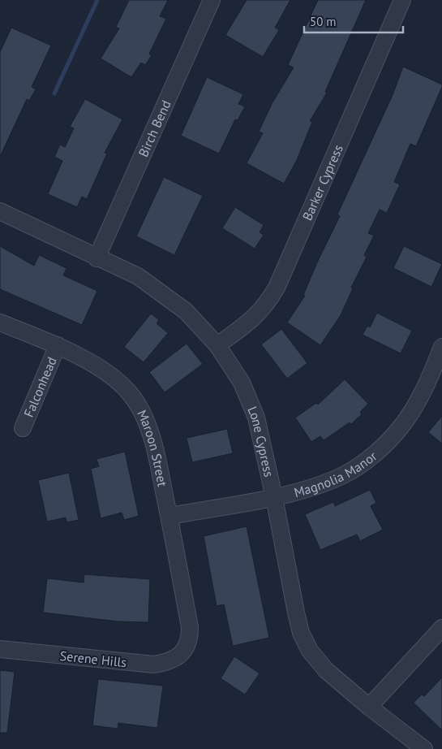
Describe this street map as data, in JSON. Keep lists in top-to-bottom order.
{
  "streets": {
    "street": [
      "Birch Bend",
      "Barker Cypress",
      "Falconhead",
      "Lone Cypress",
      "Maroon Street",
      "Magnolia Manor",
      "Serene Hills"
    ]
  },
  "crossings": [
    ["Birch Bend", "Lone Cypress"],
    ["Barker Cypress", "Lone Cypress"],
    ["Falconhead", "Maroon Street"],
    ["Lone Cypress", "Magnolia Manor"],
    ["Maroon Street", "Magnolia Manor"],
    ["Maroon Street", "Serene Hills"]
  ],
  "scale_bar": "50 m"
}
